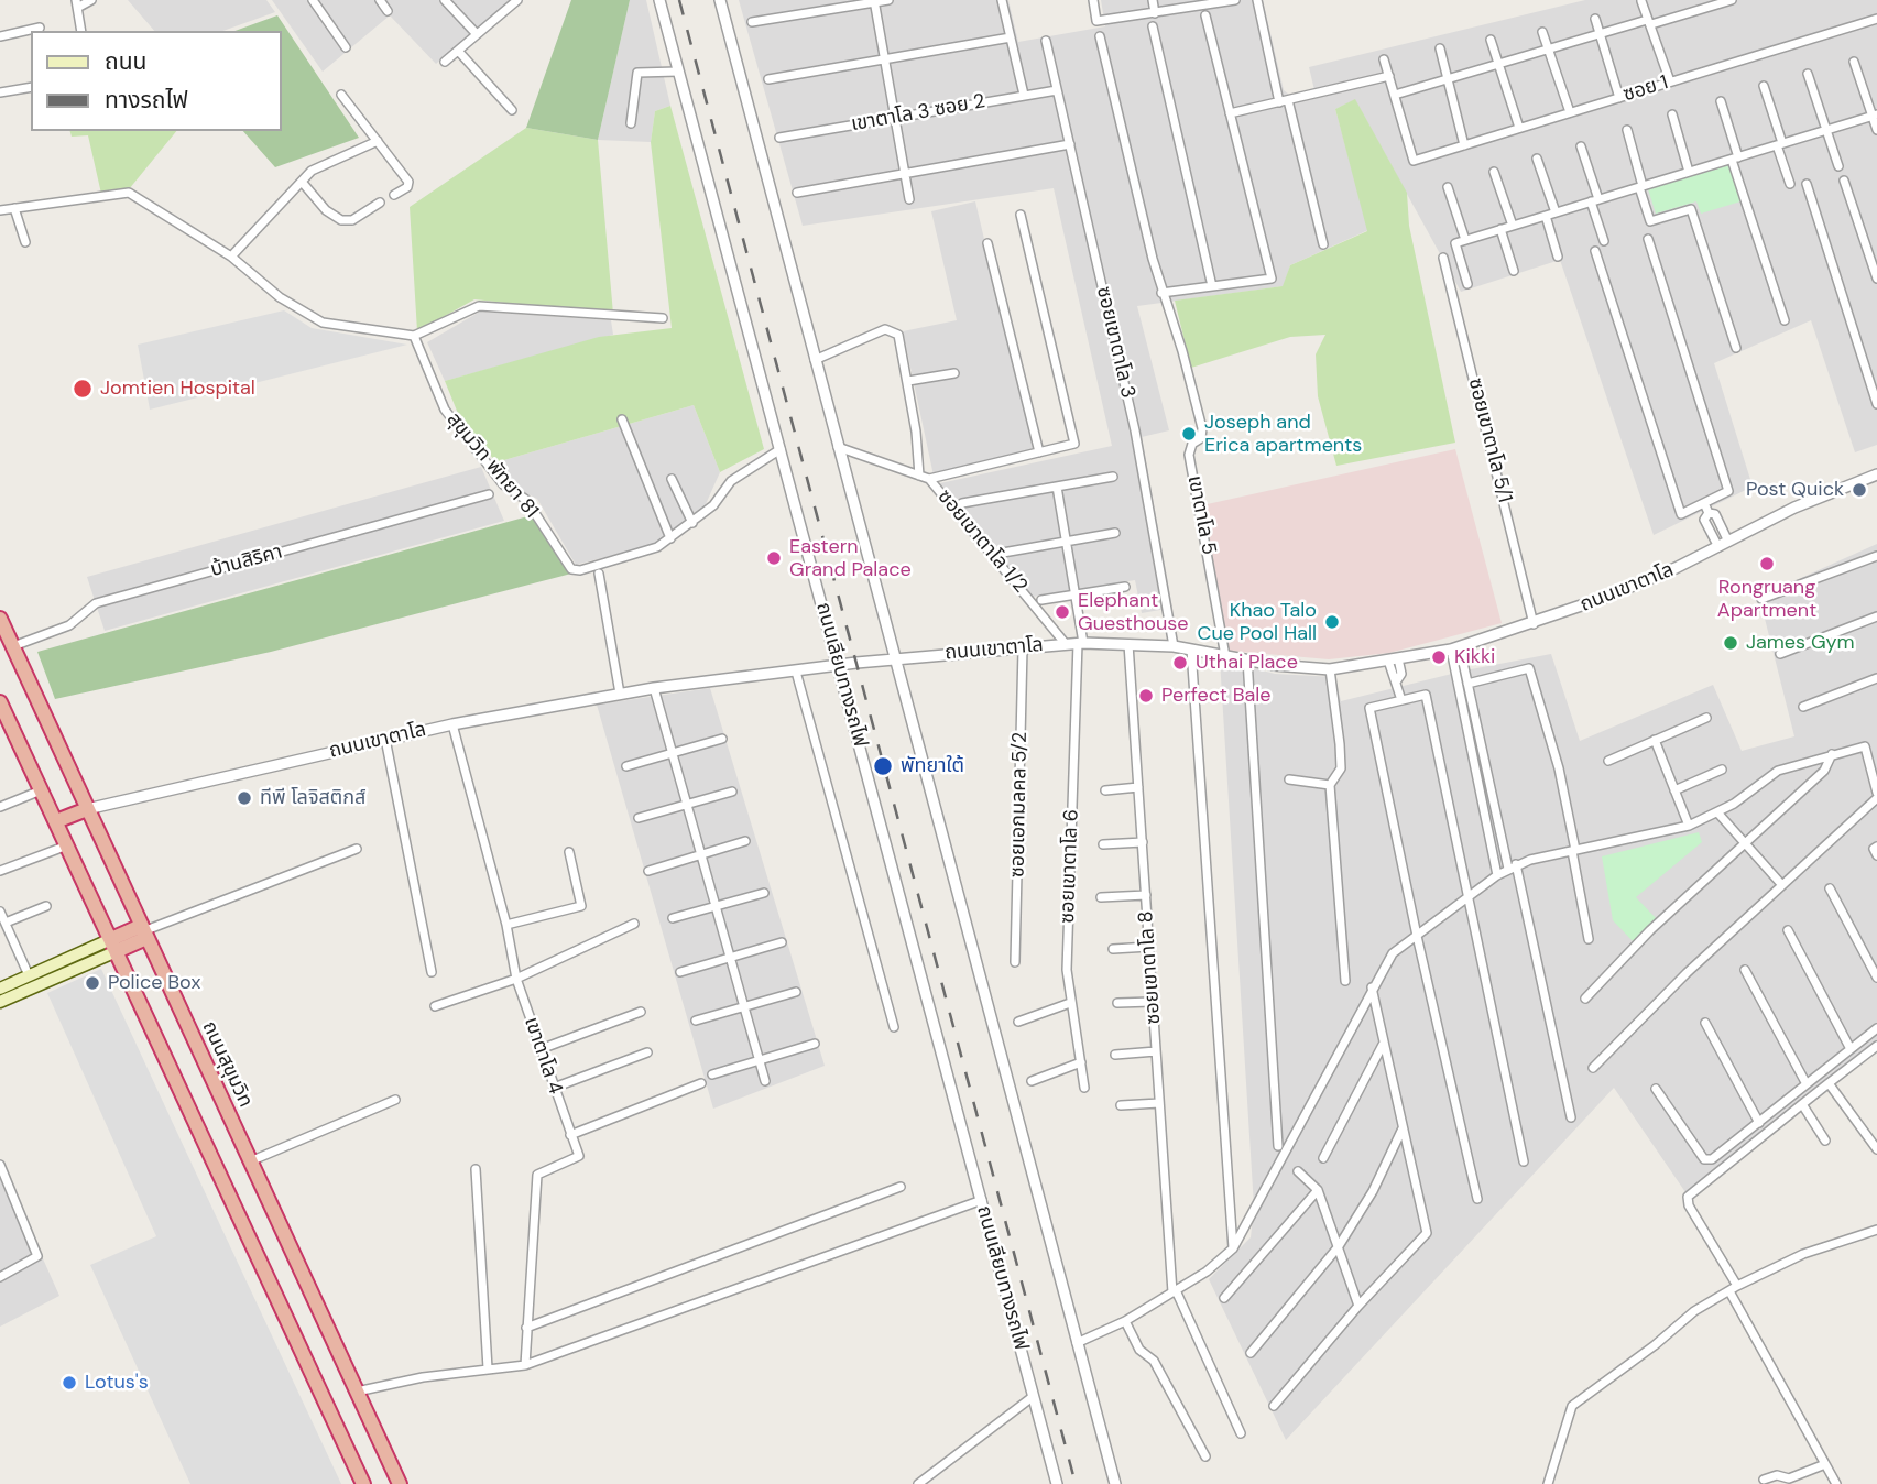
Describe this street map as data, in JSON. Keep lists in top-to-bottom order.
{
  "streets": {
    "highway": ["ถนนสุขุมวิท"],
    "street": [
      "ซอย 1",
      "เขาตาโล 3 ซอย 2",
      "ซอยเขาตาโล 3",
      "ซอยเขาตาโล 5/1",
      "สุขุมวิท พัทยา 81",
      "เขาตาโล 5",
      "ซอยเขาตาโล 1/2",
      "บ้านสิริคา",
      "ถนนเขาตาโล",
      "ถนนเลียบทางรถไฟ",
      "ซอยเอกมลคล 5/2",
      "ซอยเขาตาโล 6",
      "ซอยเขาตาโล 8",
      "เขาตาโล 4"
    ]
  },
  "crossings": [
    ["เขาตาโล 3 ซอย 2", "ซอยเขาตาโล 3"],
    ["ซอยเขาตาโล 3", "ถนนเขาตาโล"],
    ["ซอยเขาตาโล 5/1", "ถนนเขาตาโล"],
    ["สุขุมวิท พัทยา 81", "ถนนเลียบทางรถไฟ"],
    ["เขาตาโล 5", "ถนนเขาตาโล"],
    ["ซอยเขาตาโล 1/2", "ถนนเขาตาโล"],
    ["บ้านสิริคา", "ถนนสุขุมวิท"],
    ["ถนนเขาตาโล", "ถนนเลียบทางรถไฟ"],
    ["ถนนเขาตาโล", "ซอยเอกมลคล 5/2"],
    ["ถนนเขาตาโล", "ซอยเขาตาโล 6"],
    ["ถนนเขาตาโล", "ซอยเขาตาโล 8"],
    ["ถนนเขาตาโล", "เขาตาโล 4"],
    ["ถนนเขาตาโล", "ถนนสุขุมวิท"]
  ],
  "places": [
    "Jomtien Hospital",
    "Joseph and Erica apartments",
    "Post Quick",
    "Eastern Grand Palace",
    "Rongruang Apartment",
    "Elephant Guesthouse",
    "Khao Talo Cue Pool Hall",
    "James Gym",
    "Kikki",
    "Uthai Place",
    "Perfect Bale",
    "พัทยาใต้",
    "ทีพี โลจิสติกส์",
    "Police Box",
    "Lotus's"
  ],
  "legend": ["ถนน", "ทางรถไฟ"]
}
